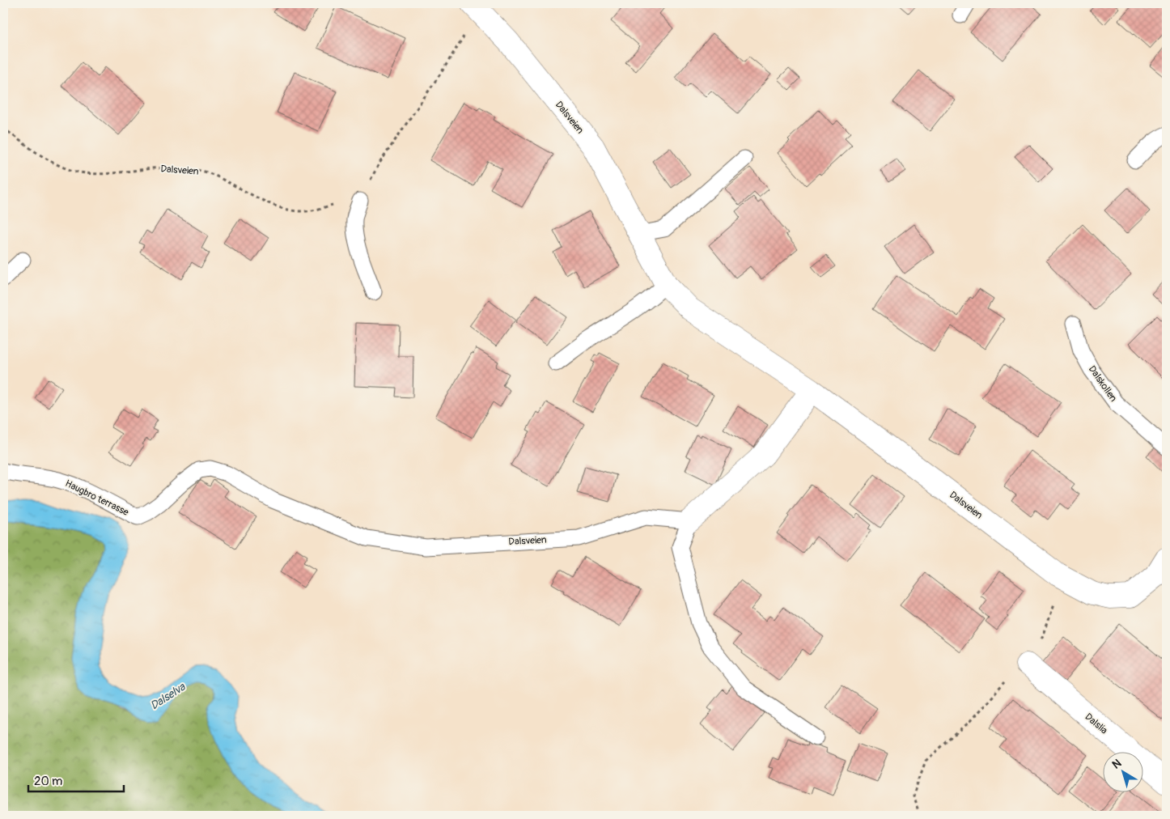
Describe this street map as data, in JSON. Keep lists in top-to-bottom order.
{
  "streets": {
    "street": ["Dalsveien", "Dalslia"],
    "lane": ["Dalskollen", "Haugbro terrasse"]
  },
  "crossings": [
    ["Dalsveien", "Haugbro terrasse"]
  ],
  "water": ["Dalselva"],
  "scale_bar": "20 m",
  "north": "top left"
}
